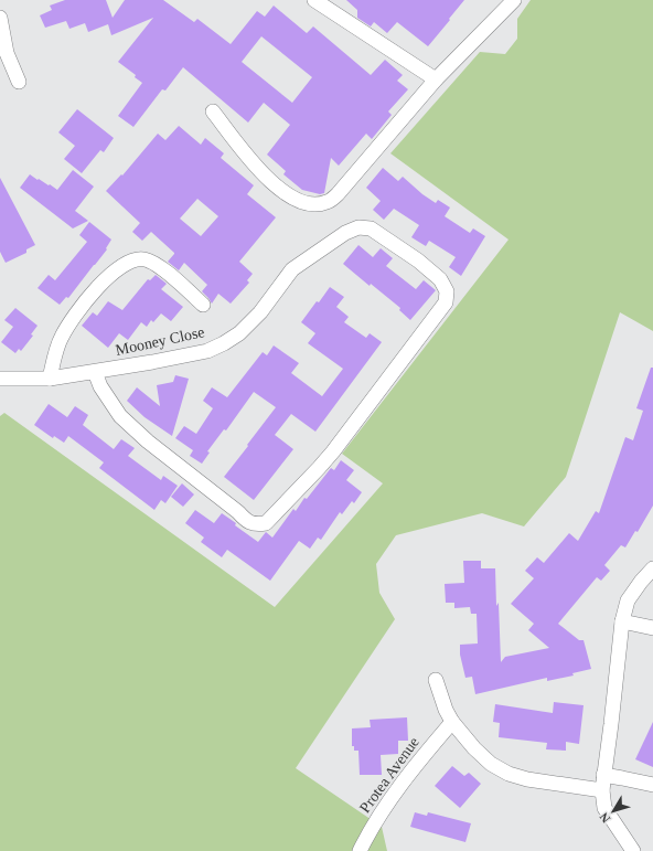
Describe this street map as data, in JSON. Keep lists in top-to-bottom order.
{
  "streets": {
    "street": ["Mooney Close", "Protea Avenue"]
  },
  "north": "bottom left"
}
